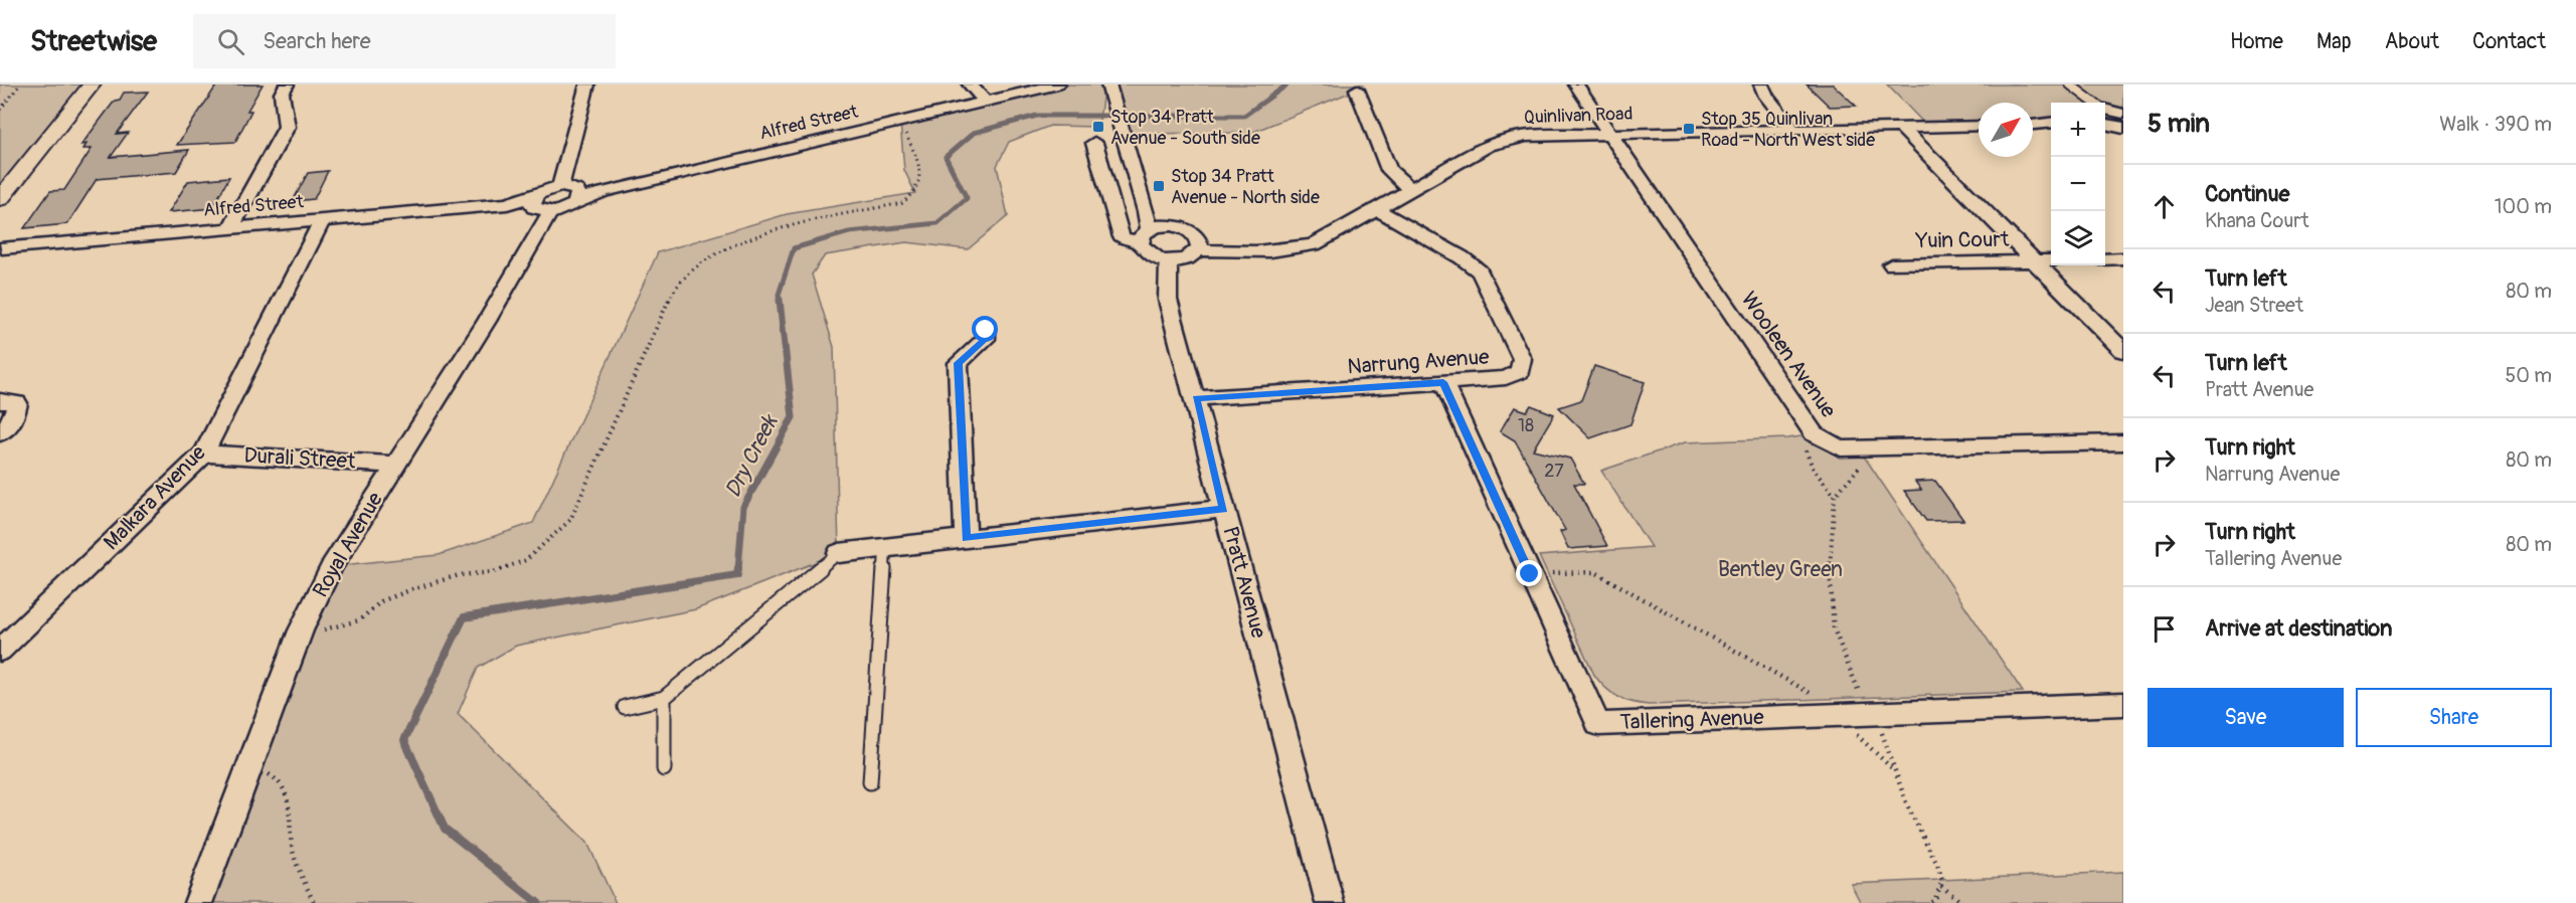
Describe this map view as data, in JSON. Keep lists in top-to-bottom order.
{
  "streets": {
    "street": [
      "Quinlivan Road",
      "Alfred Street",
      "Yuin Court",
      "Wooleen Avenue",
      "Narrung Avenue",
      "Durali Street",
      "Malkara Avenue",
      "Royal Avenue",
      "Pratt Avenue",
      "Tallering Avenue"
    ]
  },
  "crossings": [
    ["Quinlivan Road", "Wooleen Avenue"],
    ["Quinlivan Road", "Narrung Avenue"],
    ["Alfred Street", "Malkara Avenue"],
    ["Alfred Street", "Royal Avenue"],
    ["Narrung Avenue", "Pratt Avenue"],
    ["Narrung Avenue", "Tallering Avenue"],
    ["Durali Street", "Malkara Avenue"],
    ["Durali Street", "Royal Avenue"]
  ],
  "water": ["Dry Creek"],
  "parks": ["Bentley Green"],
  "places": {
    "transit": ["Stop 34 Pratt Avenue - South side", "Stop 35 Quinlivan Road - North West side", "Stop 34 Pratt Avenue - North side"]
  },
  "house_numbers": ["18", "27"],
  "north": "top right",
  "page": {
    "header": "Streetwise",
    "search": "Search here",
    "nav": [
      "Home",
      "Map",
      "About",
      "Contact"
    ],
    "heading": ["5 min", "Walk · 390 m"],
    "map_buttons": ["+", "−"],
    "list": [
      ["Continue", "Khana Court", "100 m"],
      ["Turn left", "Jean Street", "80 m"],
      ["Turn left", "Pratt Avenue", "50 m"],
      ["Turn right", "Narrung Avenue", "80 m"],
      ["Turn right", "Tallering Avenue", "80 m"],
      "Arrive at destination"
    ],
    "buttons": ["Save", "Share"]
  }
}
